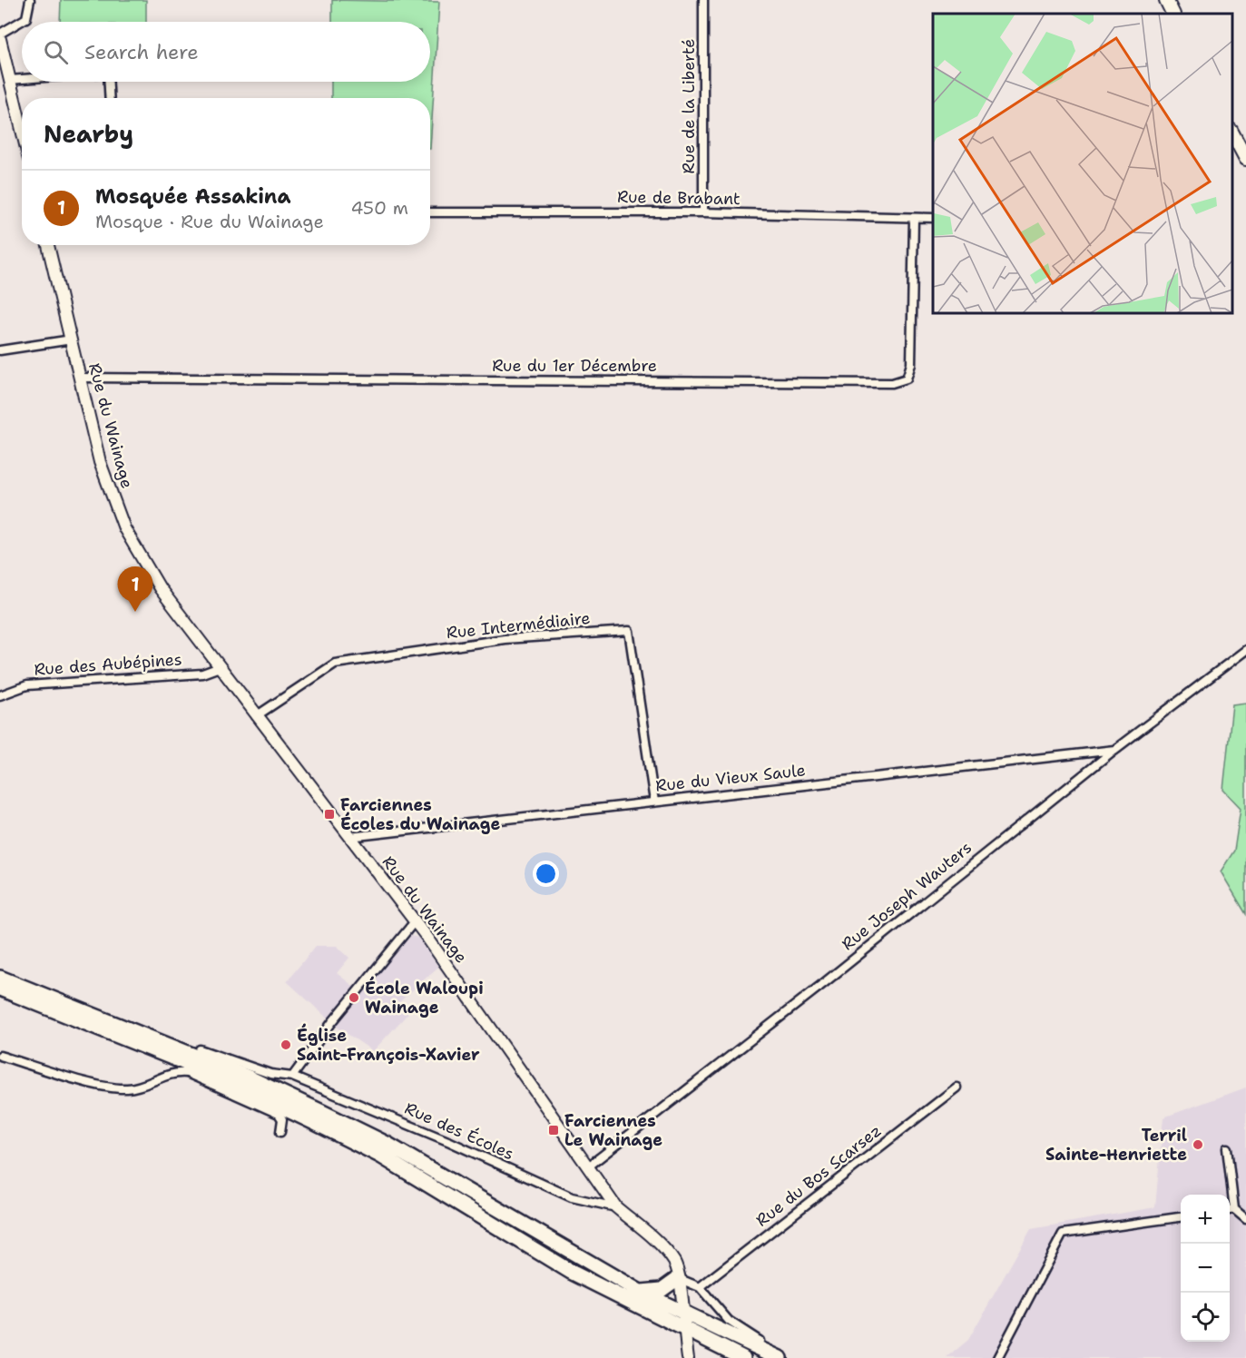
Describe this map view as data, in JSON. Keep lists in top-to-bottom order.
{
  "streets": {
    "street": [
      "Rue de la Liberté",
      "Rue de Brabant",
      "Rue du 1er Décembre",
      "Rue du Wainage",
      "Rue Intermédiaire",
      "Rue des Aubépines",
      "Rue du Vieux Saule",
      "Rue Joseph Wauters",
      "Rue des Écoles",
      "Rue du Bos Scarsez"
    ]
  },
  "crossings": [
    ["Rue de la Liberté", "Rue de Brabant"],
    ["Rue de Brabant", "Rue du 1er Décembre"],
    ["Rue du 1er Décembre", "Rue du Wainage"],
    ["Rue du Wainage", "Rue Intermédiaire"],
    ["Rue du Wainage", "Rue des Aubépines"],
    ["Rue du Wainage", "Rue du Vieux Saule"],
    ["Rue du Wainage", "Rue Joseph Wauters"],
    ["Rue du Wainage", "Rue des Écoles"],
    ["Rue Intermédiaire", "Rue du Vieux Saule"],
    ["Rue du Vieux Saule", "Rue Joseph Wauters"]
  ],
  "places": {
    "transit": ["Farciennes Écoles du Wainage", "Farciennes Le Wainage"],
    "other": ["École Waloupi Wainage", "Église Saint-François-Xavier", "Terril Sainte-Henriette"]
  },
  "page": {
    "search": "Search here",
    "heading": "Nearby",
    "list": [
      {
        "mark": "1",
        "name": "Mosquée Assakina",
        "note": "Mosque · Rue du Wainage",
        "value": "450 m"
      }
    ],
    "pins": "1",
    "map_buttons": ["+", "−"]
  }
}
